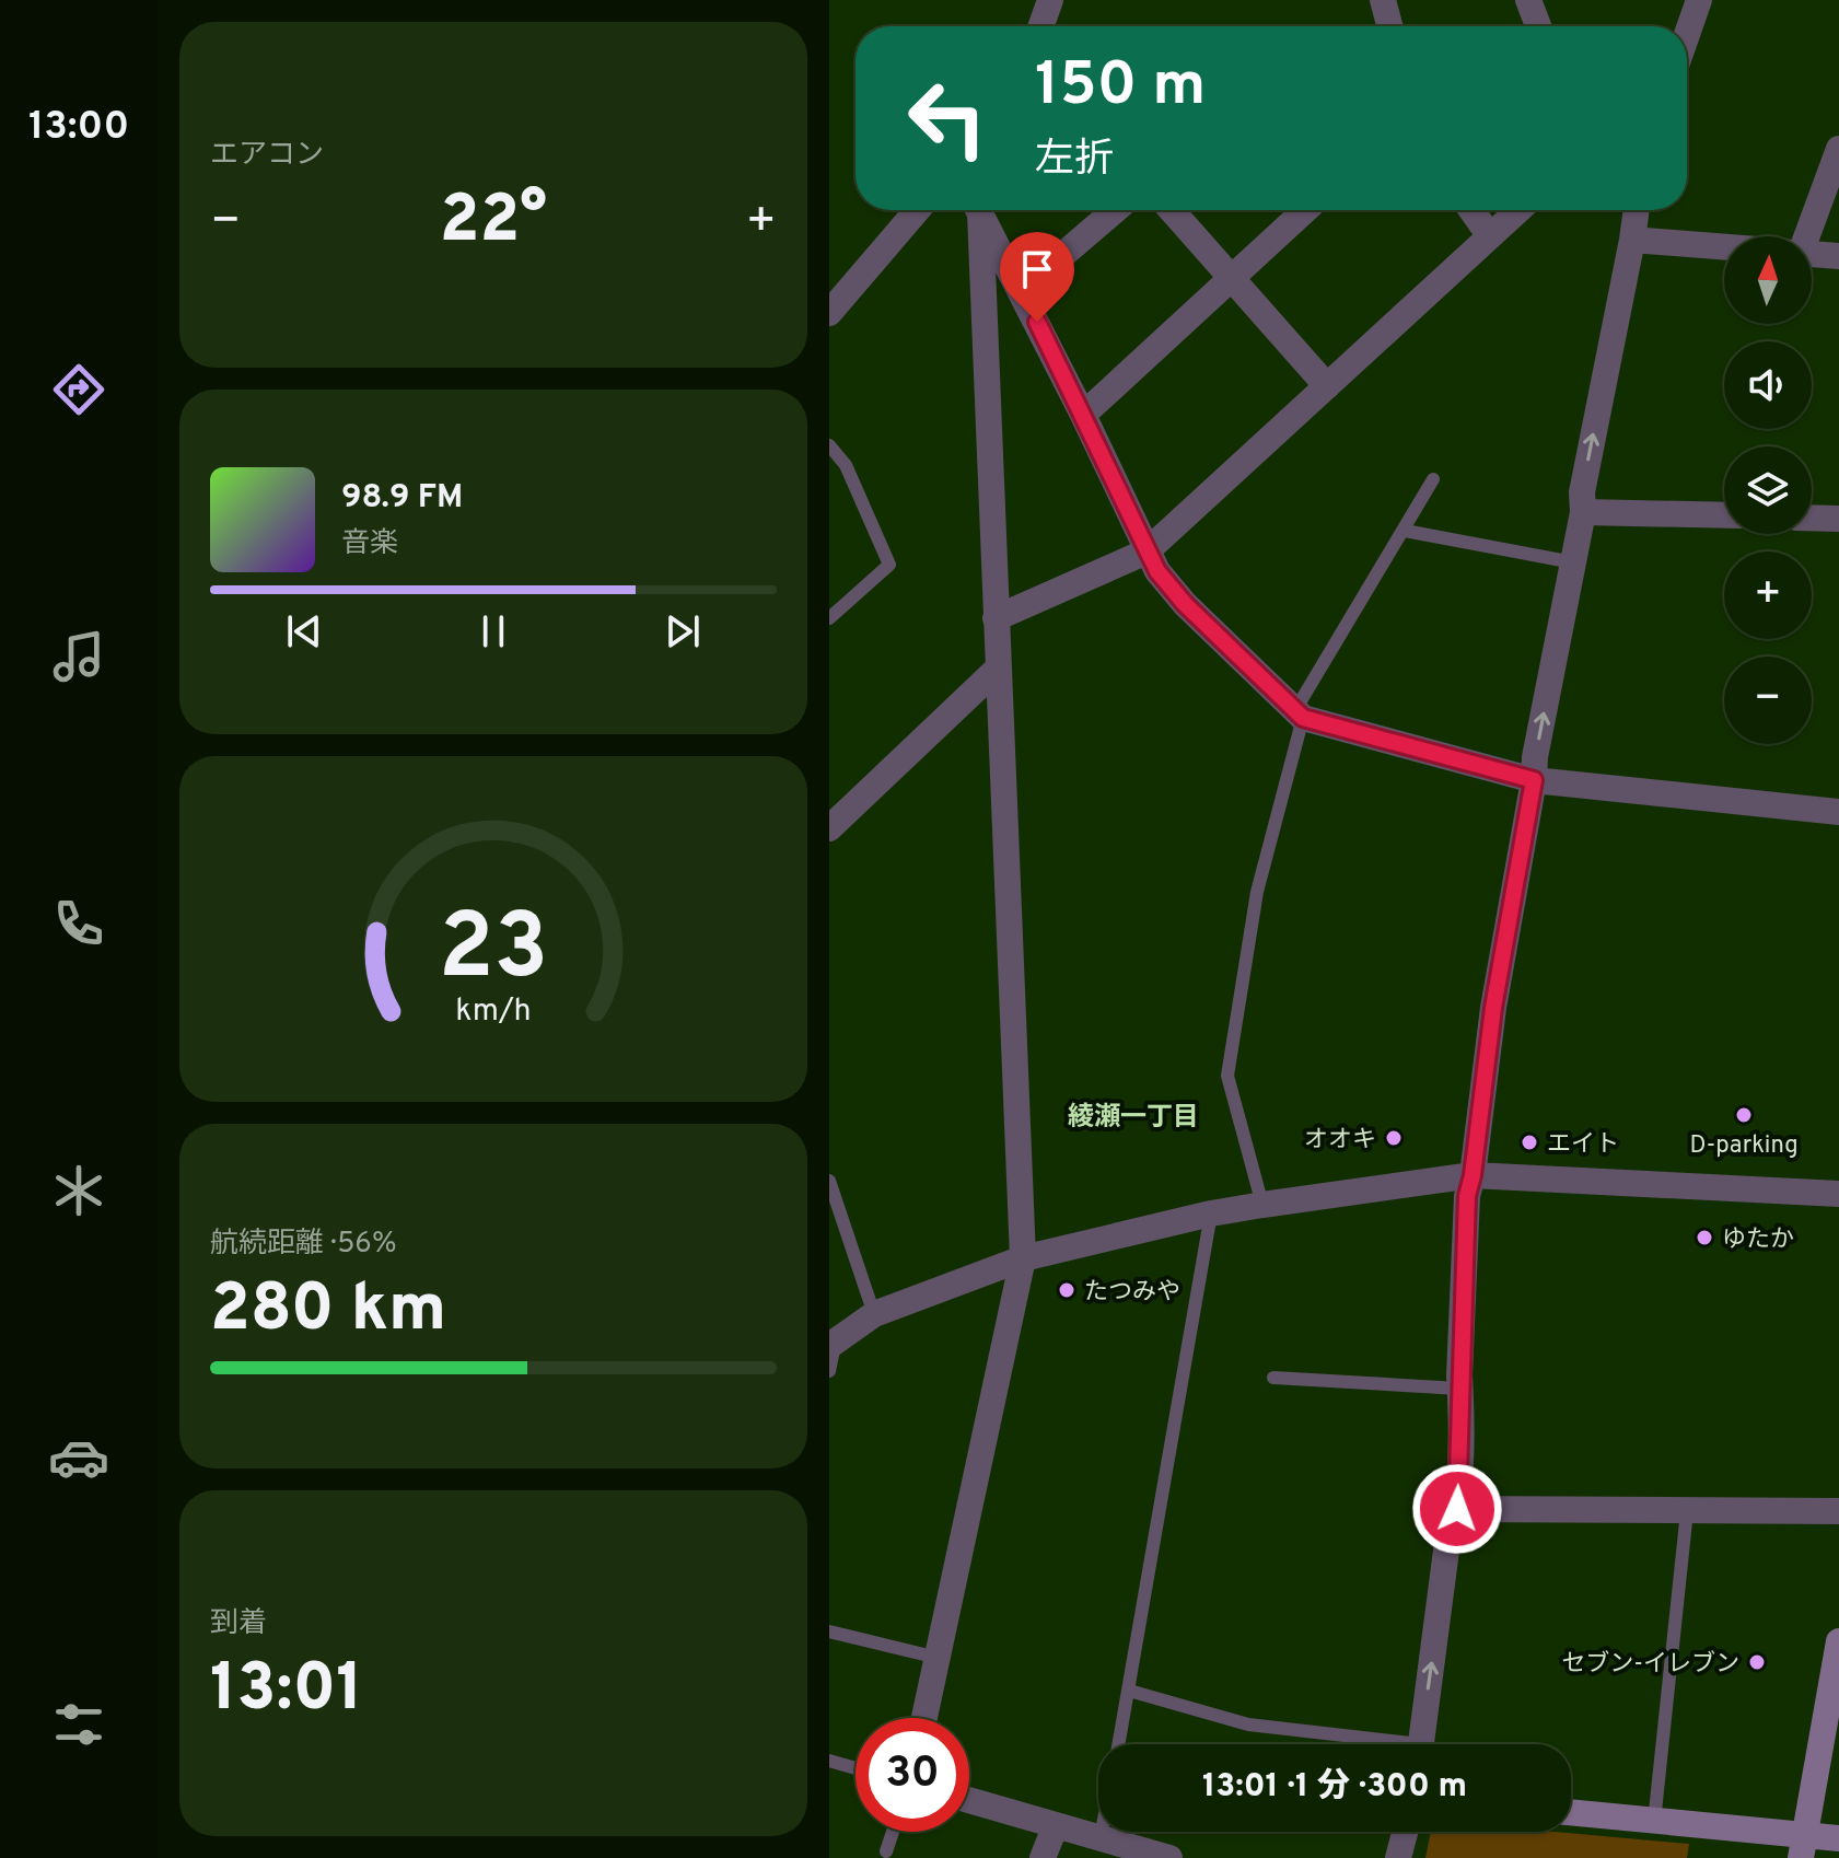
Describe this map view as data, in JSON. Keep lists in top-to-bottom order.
{
  "districts": ["綾瀬一丁目"],
  "places": [
    "D-parking",
    "オオキ",
    "エイト",
    "ゆたか",
    "たつみや",
    "セブン-イレブン"
  ],
  "north": "top",
  "page": {
    "tabs": "13:00",
    "tile": [
      "エアコン",
      ["航続距離 · 56%", "280 km"],
      ["到着", "13:01"]
    ],
    "turn": ["150 m", "左折"],
    "heat": ["−", "22°", "+"],
    "map_buttons": ["+", "−"],
    "song": ["98.9 FM", "音楽"],
    "limit": "30",
    "trip": "13:01 · 1 分 · 300 m",
    "gauge": ["23", "km/h"]
  }
}
